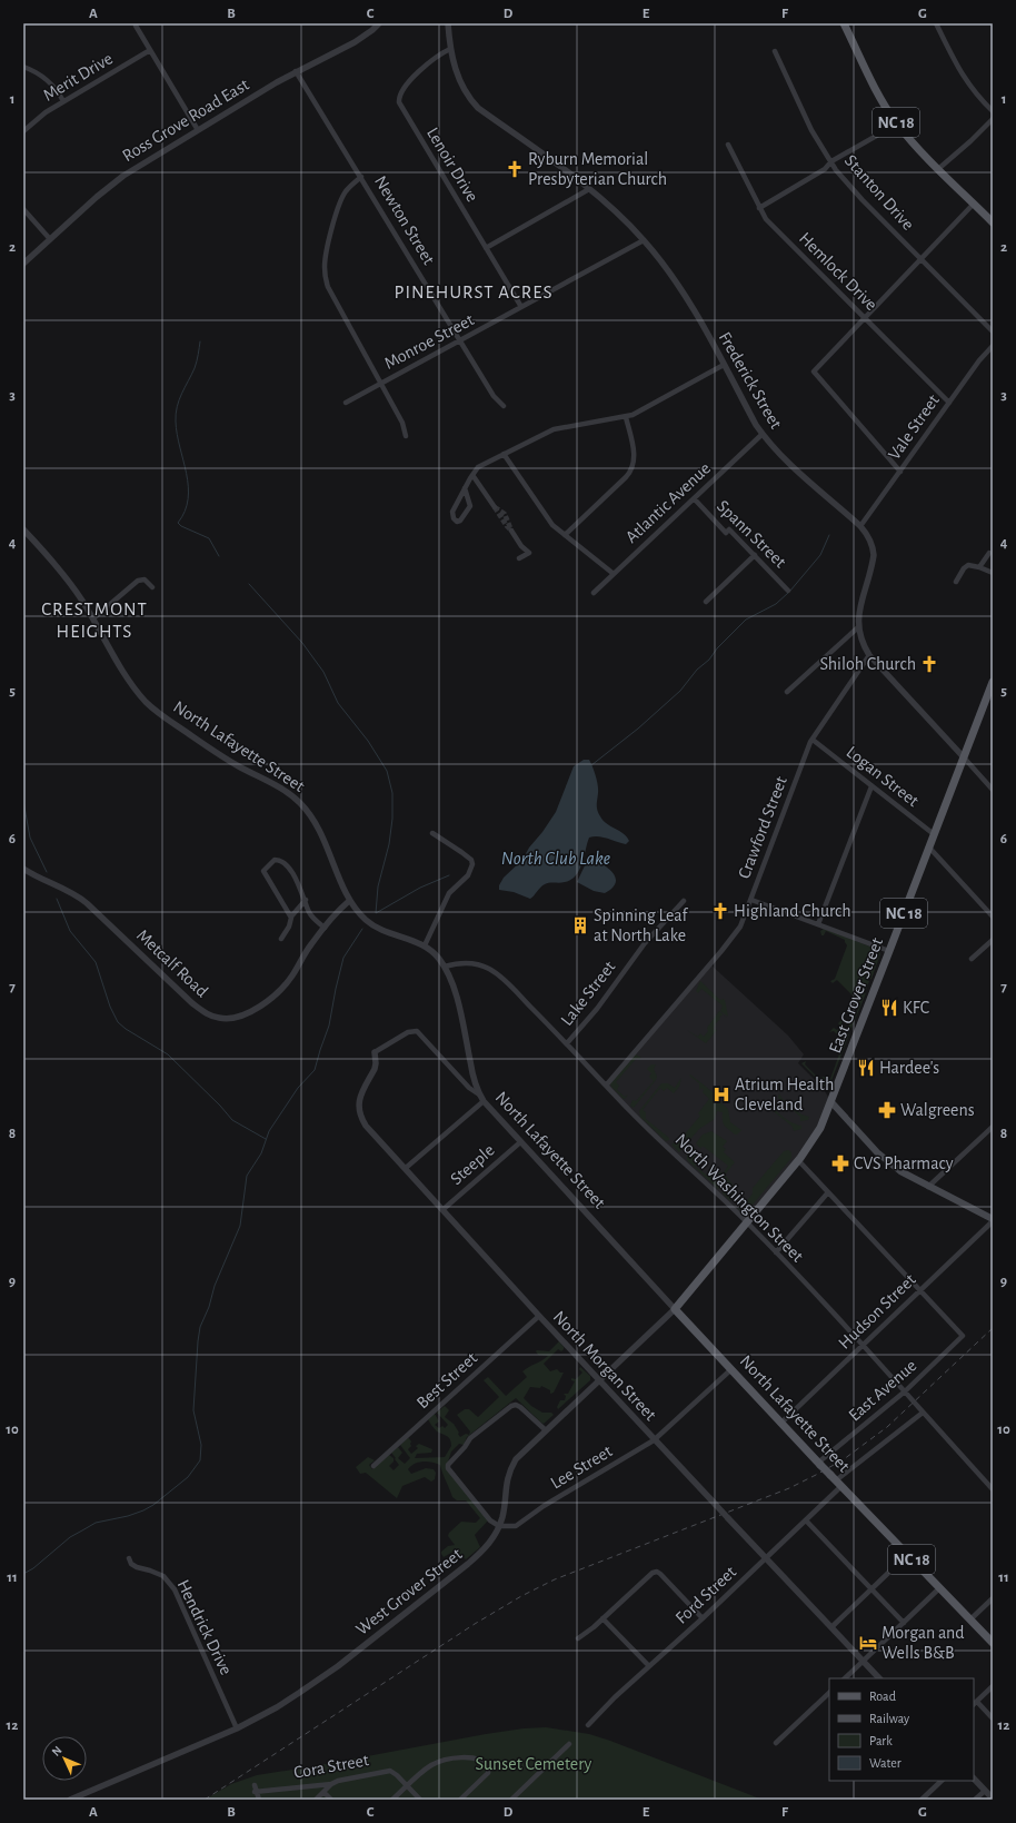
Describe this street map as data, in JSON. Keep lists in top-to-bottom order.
{
  "streets": {
    "main road": ["NC 18", "North Lafayette Street", "East Grover Street"],
    "street": [
      "Merit Drive",
      "Ross Grove Road East",
      "Lenoir Drive",
      "Stanton Drive",
      "Newton Street",
      "Hemlock Drive",
      "Monroe Street",
      "Frederick Street",
      "Vale Street",
      "Atlantic Avenue",
      "Spann Street",
      "Logan Street",
      "Crawford Street",
      "Metcalf Road",
      "Lake Street",
      "Steeple",
      "North Washington Street",
      "Hudson Street",
      "North Morgan Street",
      "Best Street",
      "East Avenue",
      "Lee Street",
      "West Grover Street",
      "Ford Street",
      "Hendrick Drive",
      "Cora Street"
    ]
  },
  "crossings": [
    ["Ross Grove Road East", "Newton Street"],
    ["Lenoir Drive", "Monroe Street"],
    ["Lenoir Drive", "Frederick Street"],
    ["Newton Street", "Monroe Street"],
    ["Hemlock Drive", "Vale Street"],
    ["Monroe Street", "Frederick Street"],
    ["Frederick Street", "Vale Street"],
    ["Frederick Street", "Atlantic Avenue"],
    ["Frederick Street", "Crawford Street"],
    ["Frederick Street", "East Grover Street"],
    ["Atlantic Avenue", "Spann Street"],
    ["North Lafayette Street", "Metcalf Road"],
    ["North Lafayette Street", "East Grover Street"],
    ["North Lafayette Street", "Steeple"],
    ["North Lafayette Street", "North Washington Street"],
    ["North Lafayette Street", "Hudson Street"],
    ["North Lafayette Street", "East Avenue"],
    ["North Lafayette Street", "Lee Street"],
    ["North Lafayette Street", "West Grover Street"],
    ["North Lafayette Street", "Ford Street"],
    ["Logan Street", "Crawford Street"],
    ["Logan Street", "East Grover Street"],
    ["Crawford Street", "North Washington Street"],
    ["Lake Street", "North Washington Street"],
    ["East Grover Street", "North Washington Street"],
    ["East Grover Street", "West Grover Street"],
    ["Steeple", "North Morgan Street"],
    ["North Washington Street", "Hudson Street"],
    ["North Washington Street", "East Avenue"],
    ["North Washington Street", "Ford Street"],
    ["Hudson Street", "East Avenue"],
    ["North Morgan Street", "Best Street"],
    ["North Morgan Street", "Lee Street"],
    ["North Morgan Street", "West Grover Street"],
    ["North Morgan Street", "Ford Street"],
    ["Lee Street", "West Grover Street"],
    ["West Grover Street", "Hendrick Drive"]
  ],
  "districts": ["PINEHURST ACRES", "CRESTMONT HEIGHTS"],
  "water": ["North Club Lake"],
  "parks": ["Sunset Cemetery"],
  "places": {
    "church": ["Ryburn Memorial Presbyterian Church", "Shiloh Church", "Highland Church"],
    "building": ["Spinning Leaf at North Lake"],
    "restaurant": ["KFC", "Hardee's"],
    "hospital": ["Atrium Health Cleveland"],
    "pharmacy": ["Walgreens", "CVS Pharmacy"],
    "hotel": ["Morgan and Wells B&B"]
  },
  "legend": [
    "Road",
    "Railway",
    "Park",
    "Water"
  ],
  "north": "top left",
  "grid": {
    "columns": [
      "A",
      "B",
      "C",
      "D",
      "E",
      "F",
      "G"
    ],
    "rows": [
      "1",
      "2",
      "3",
      "4",
      "5",
      "6",
      "7",
      "8",
      "9",
      "10",
      "11",
      "12"
    ]
  }
}
